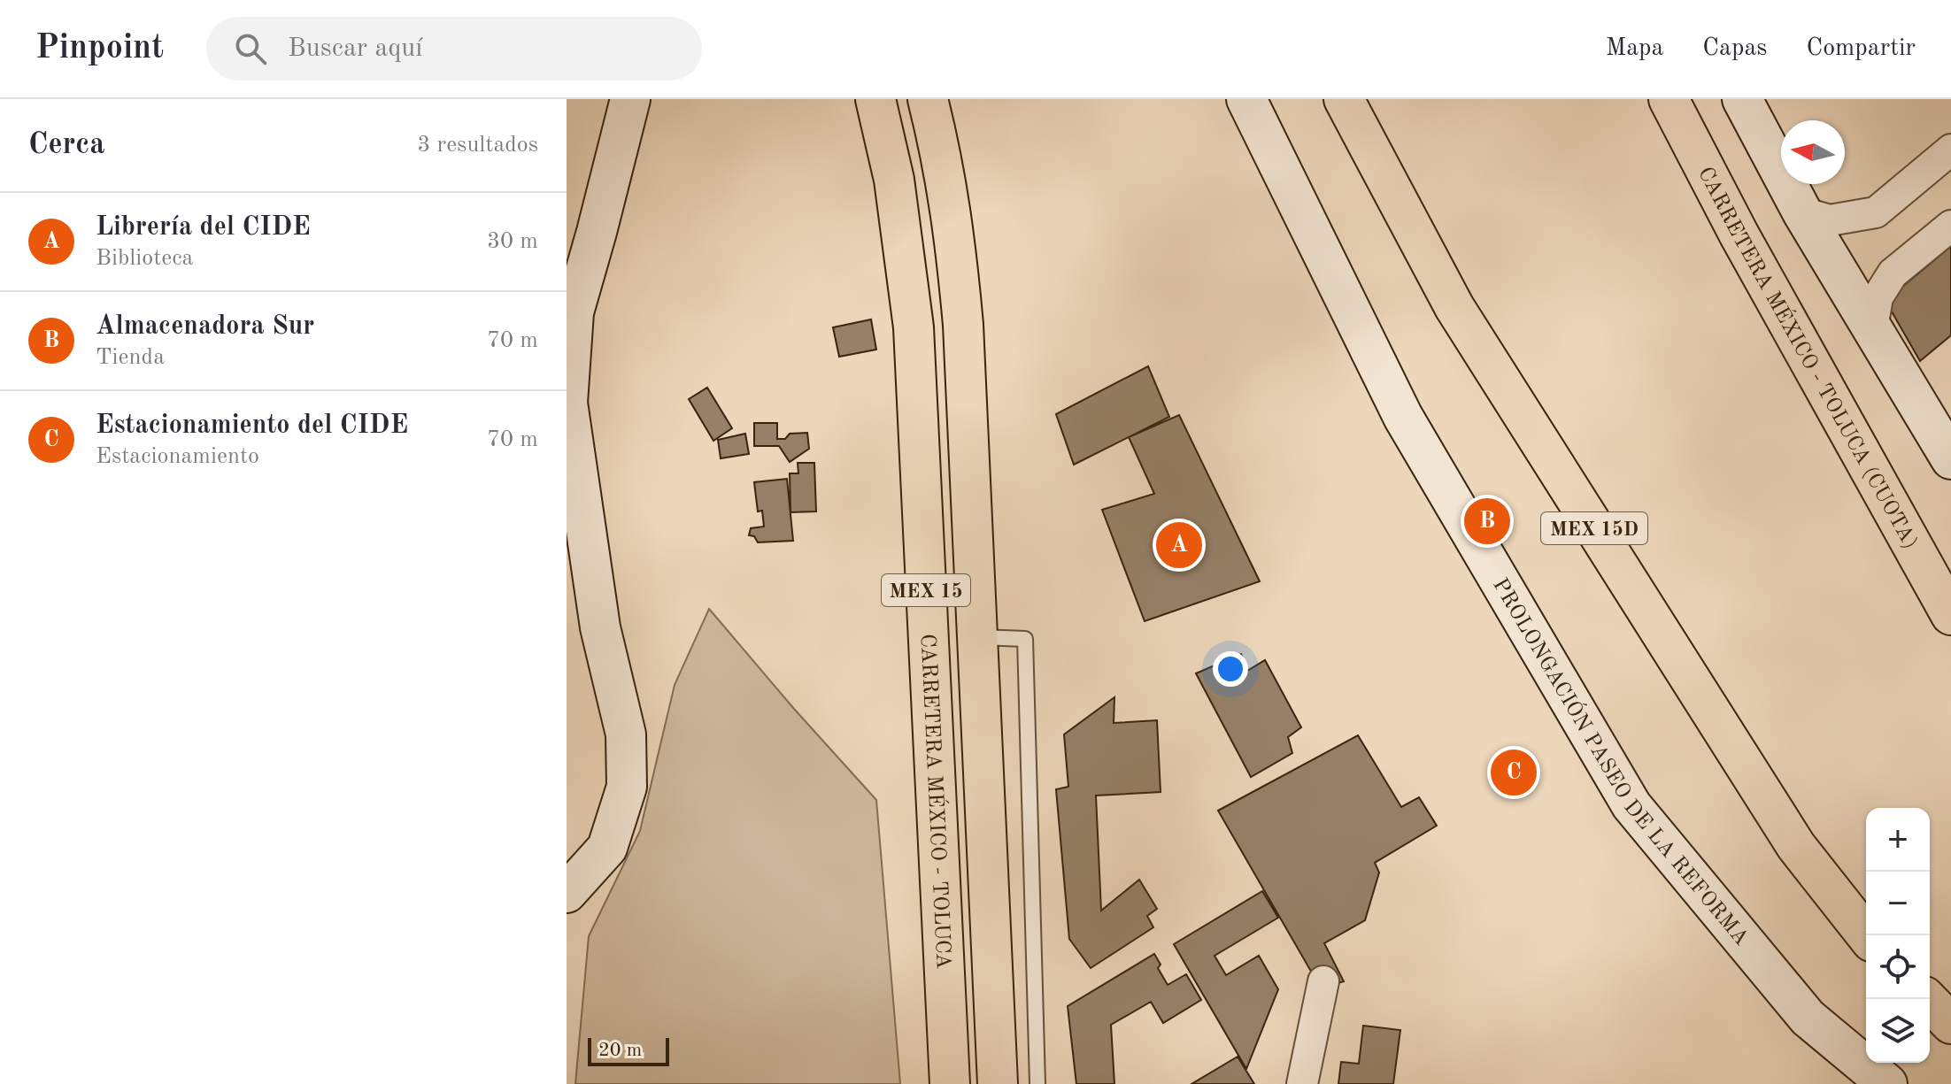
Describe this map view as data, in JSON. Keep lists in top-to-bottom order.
{
  "streets": {
    "main road": [
      "CARRETERA MÉXICO - TOLUCA (CUOTA)",
      "MEX 15D",
      "MEX 15",
      "PROLONGACIÓN PASEO DE LA REFORMA",
      "CARRETERA MÉXICO - TOLUCA"
    ]
  },
  "scale_bar": "20 m",
  "north": "left",
  "page": {
    "header": "Pinpoint",
    "search": "Buscar aquí",
    "nav": ["Mapa", "Capas", "Compartir"],
    "heading": ["Cerca", "3 resultados"],
    "list": [
      {
        "mark": "A",
        "name": "Librería del CIDE",
        "note": "Biblioteca",
        "value": "30 m"
      },
      {
        "mark": "B",
        "name": "Almacenadora Sur",
        "note": "Tienda",
        "value": "70 m"
      },
      {
        "mark": "C",
        "name": "Estacionamiento del CIDE",
        "note": "Estacionamiento",
        "value": "70 m"
      }
    ],
    "pins": ["B", "A", "C"],
    "map_buttons": ["+", "−"],
    "scale": "20 m"
  }
}
